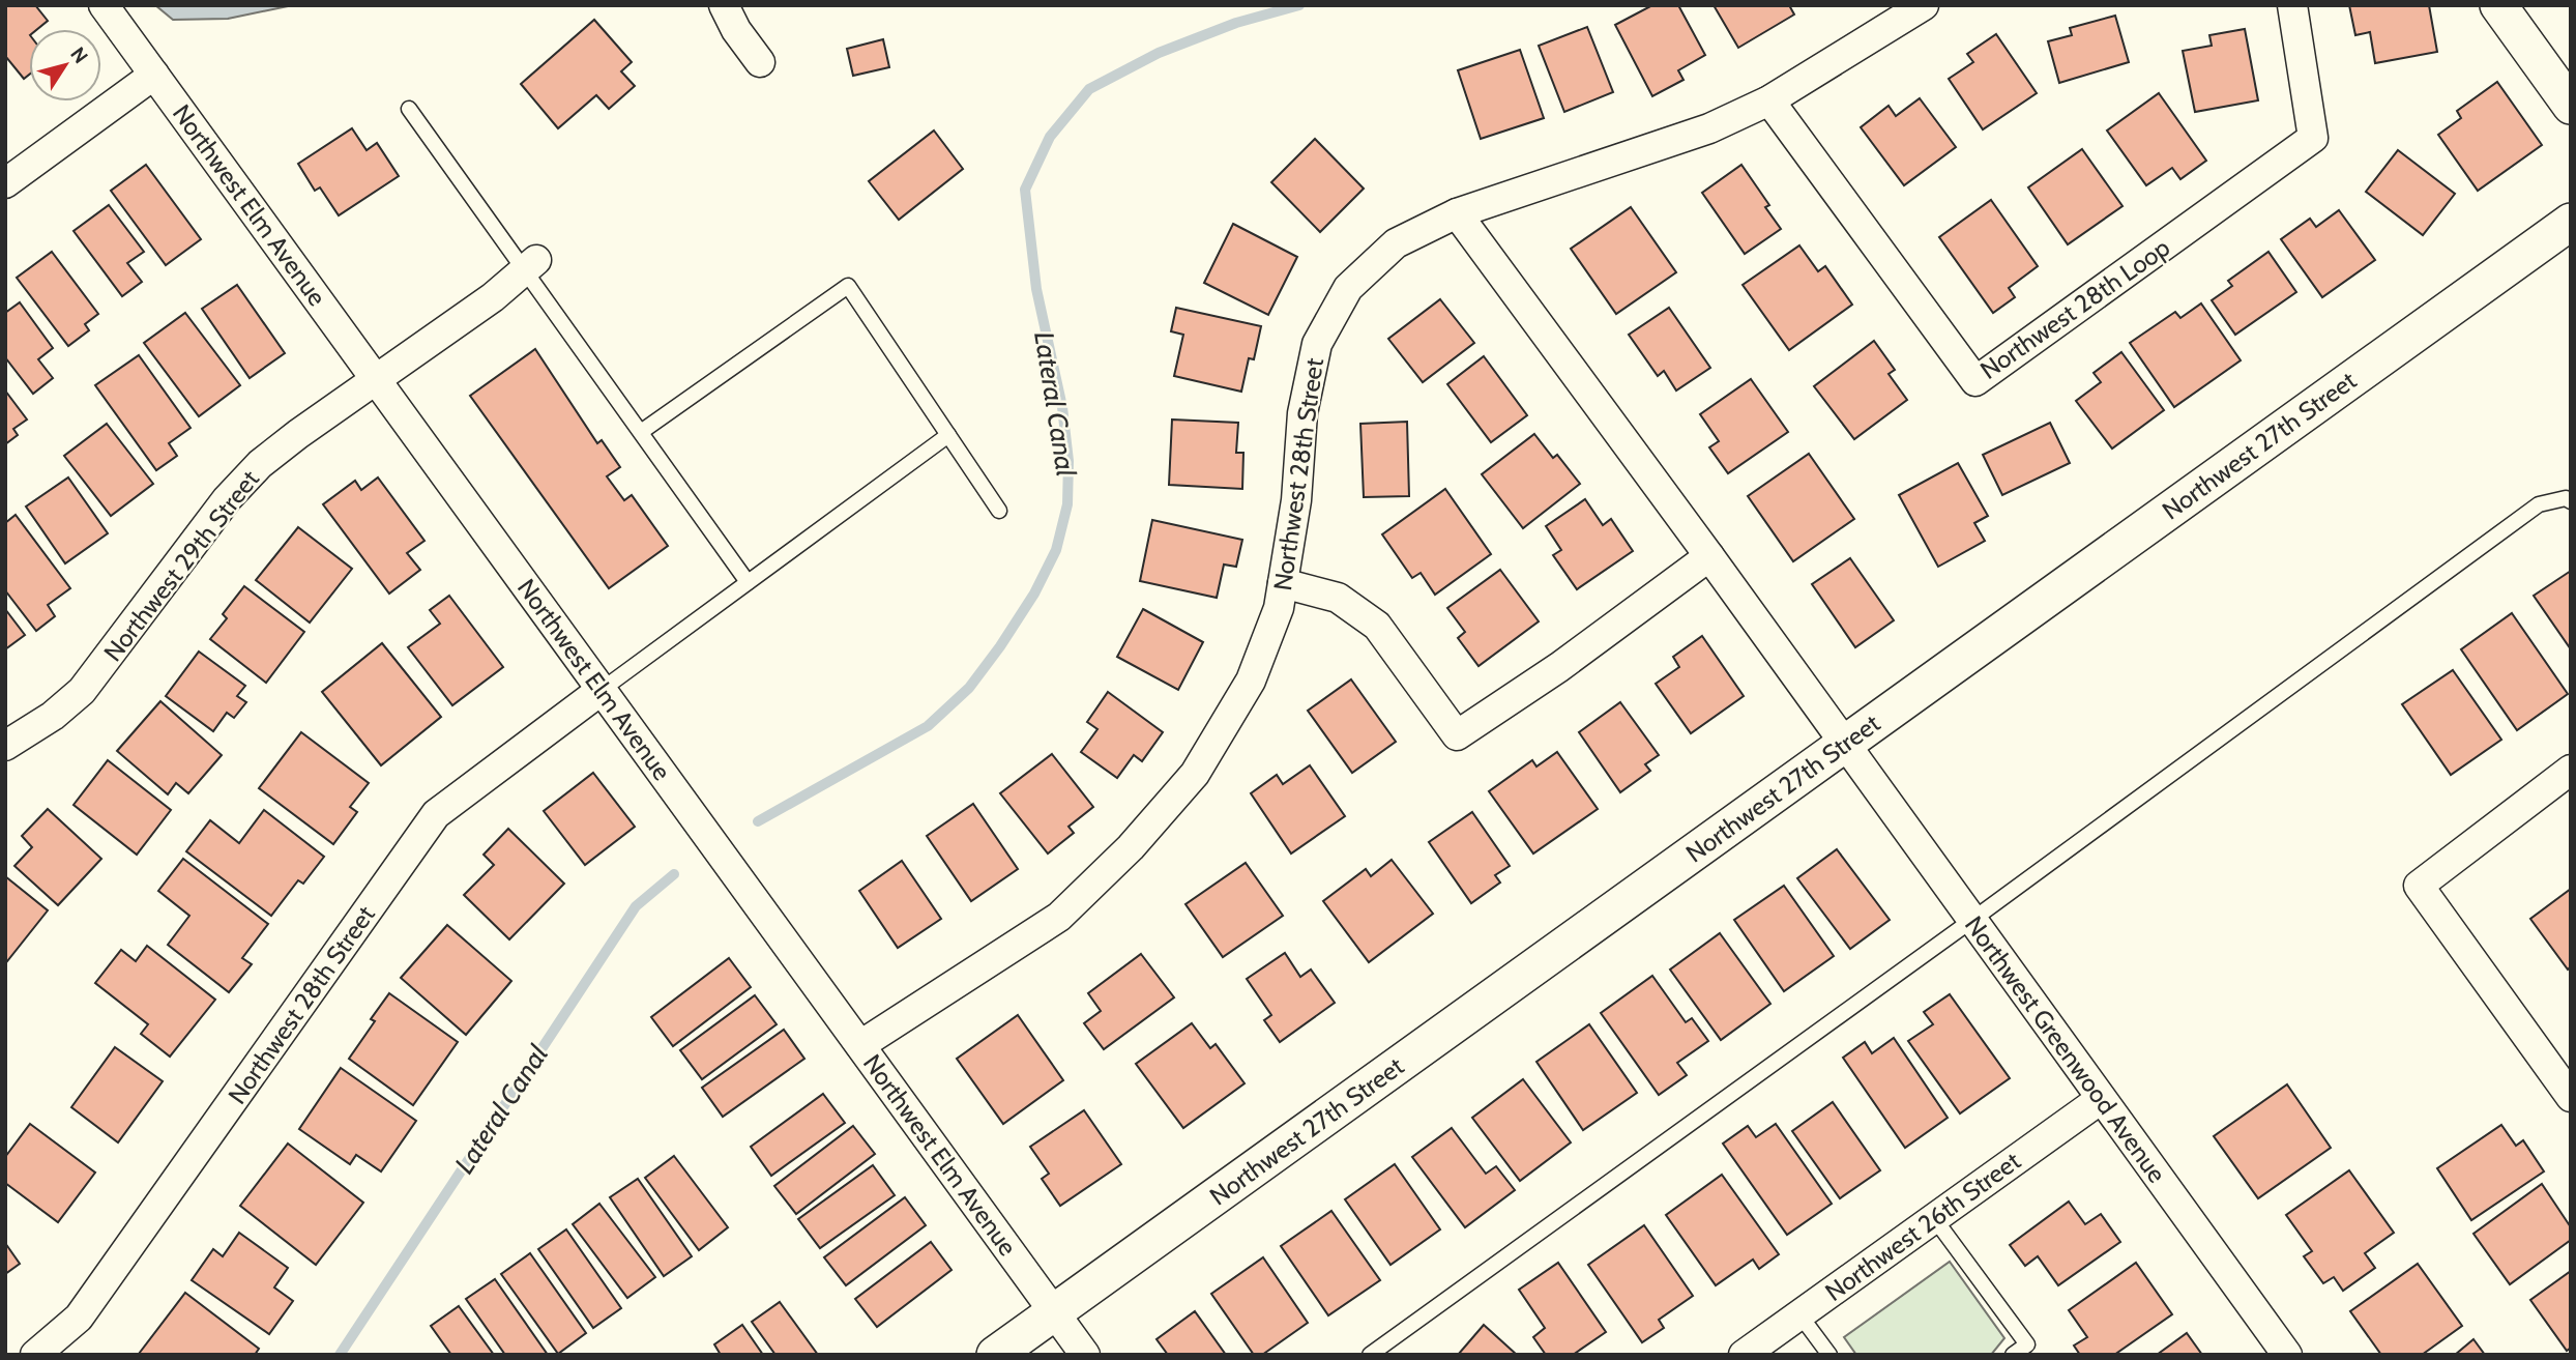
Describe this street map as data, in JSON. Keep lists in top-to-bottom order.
{
  "streets": {
    "street": [
      "Northwest Elm Avenue",
      "Northwest 28th Loop",
      "Northwest 27th Street",
      "Northwest 28th Street",
      "Northwest 29th Street",
      "Northwest Greenwood Avenue",
      "Northwest 26th Street"
    ]
  },
  "crossings": [
    ["Northwest Elm Avenue", "Northwest 27th Street"],
    ["Northwest Elm Avenue", "Northwest 28th Street"],
    ["Northwest Elm Avenue", "Northwest 29th Street"],
    ["Northwest 28th Loop", "Northwest 28th Street"],
    ["Northwest 27th Street", "Northwest Greenwood Avenue"],
    ["Northwest 28th Street", "Northwest Greenwood Avenue"],
    ["Northwest Greenwood Avenue", "Northwest 26th Street"]
  ],
  "water": ["Lateral Canal"],
  "north": "top right"
}
